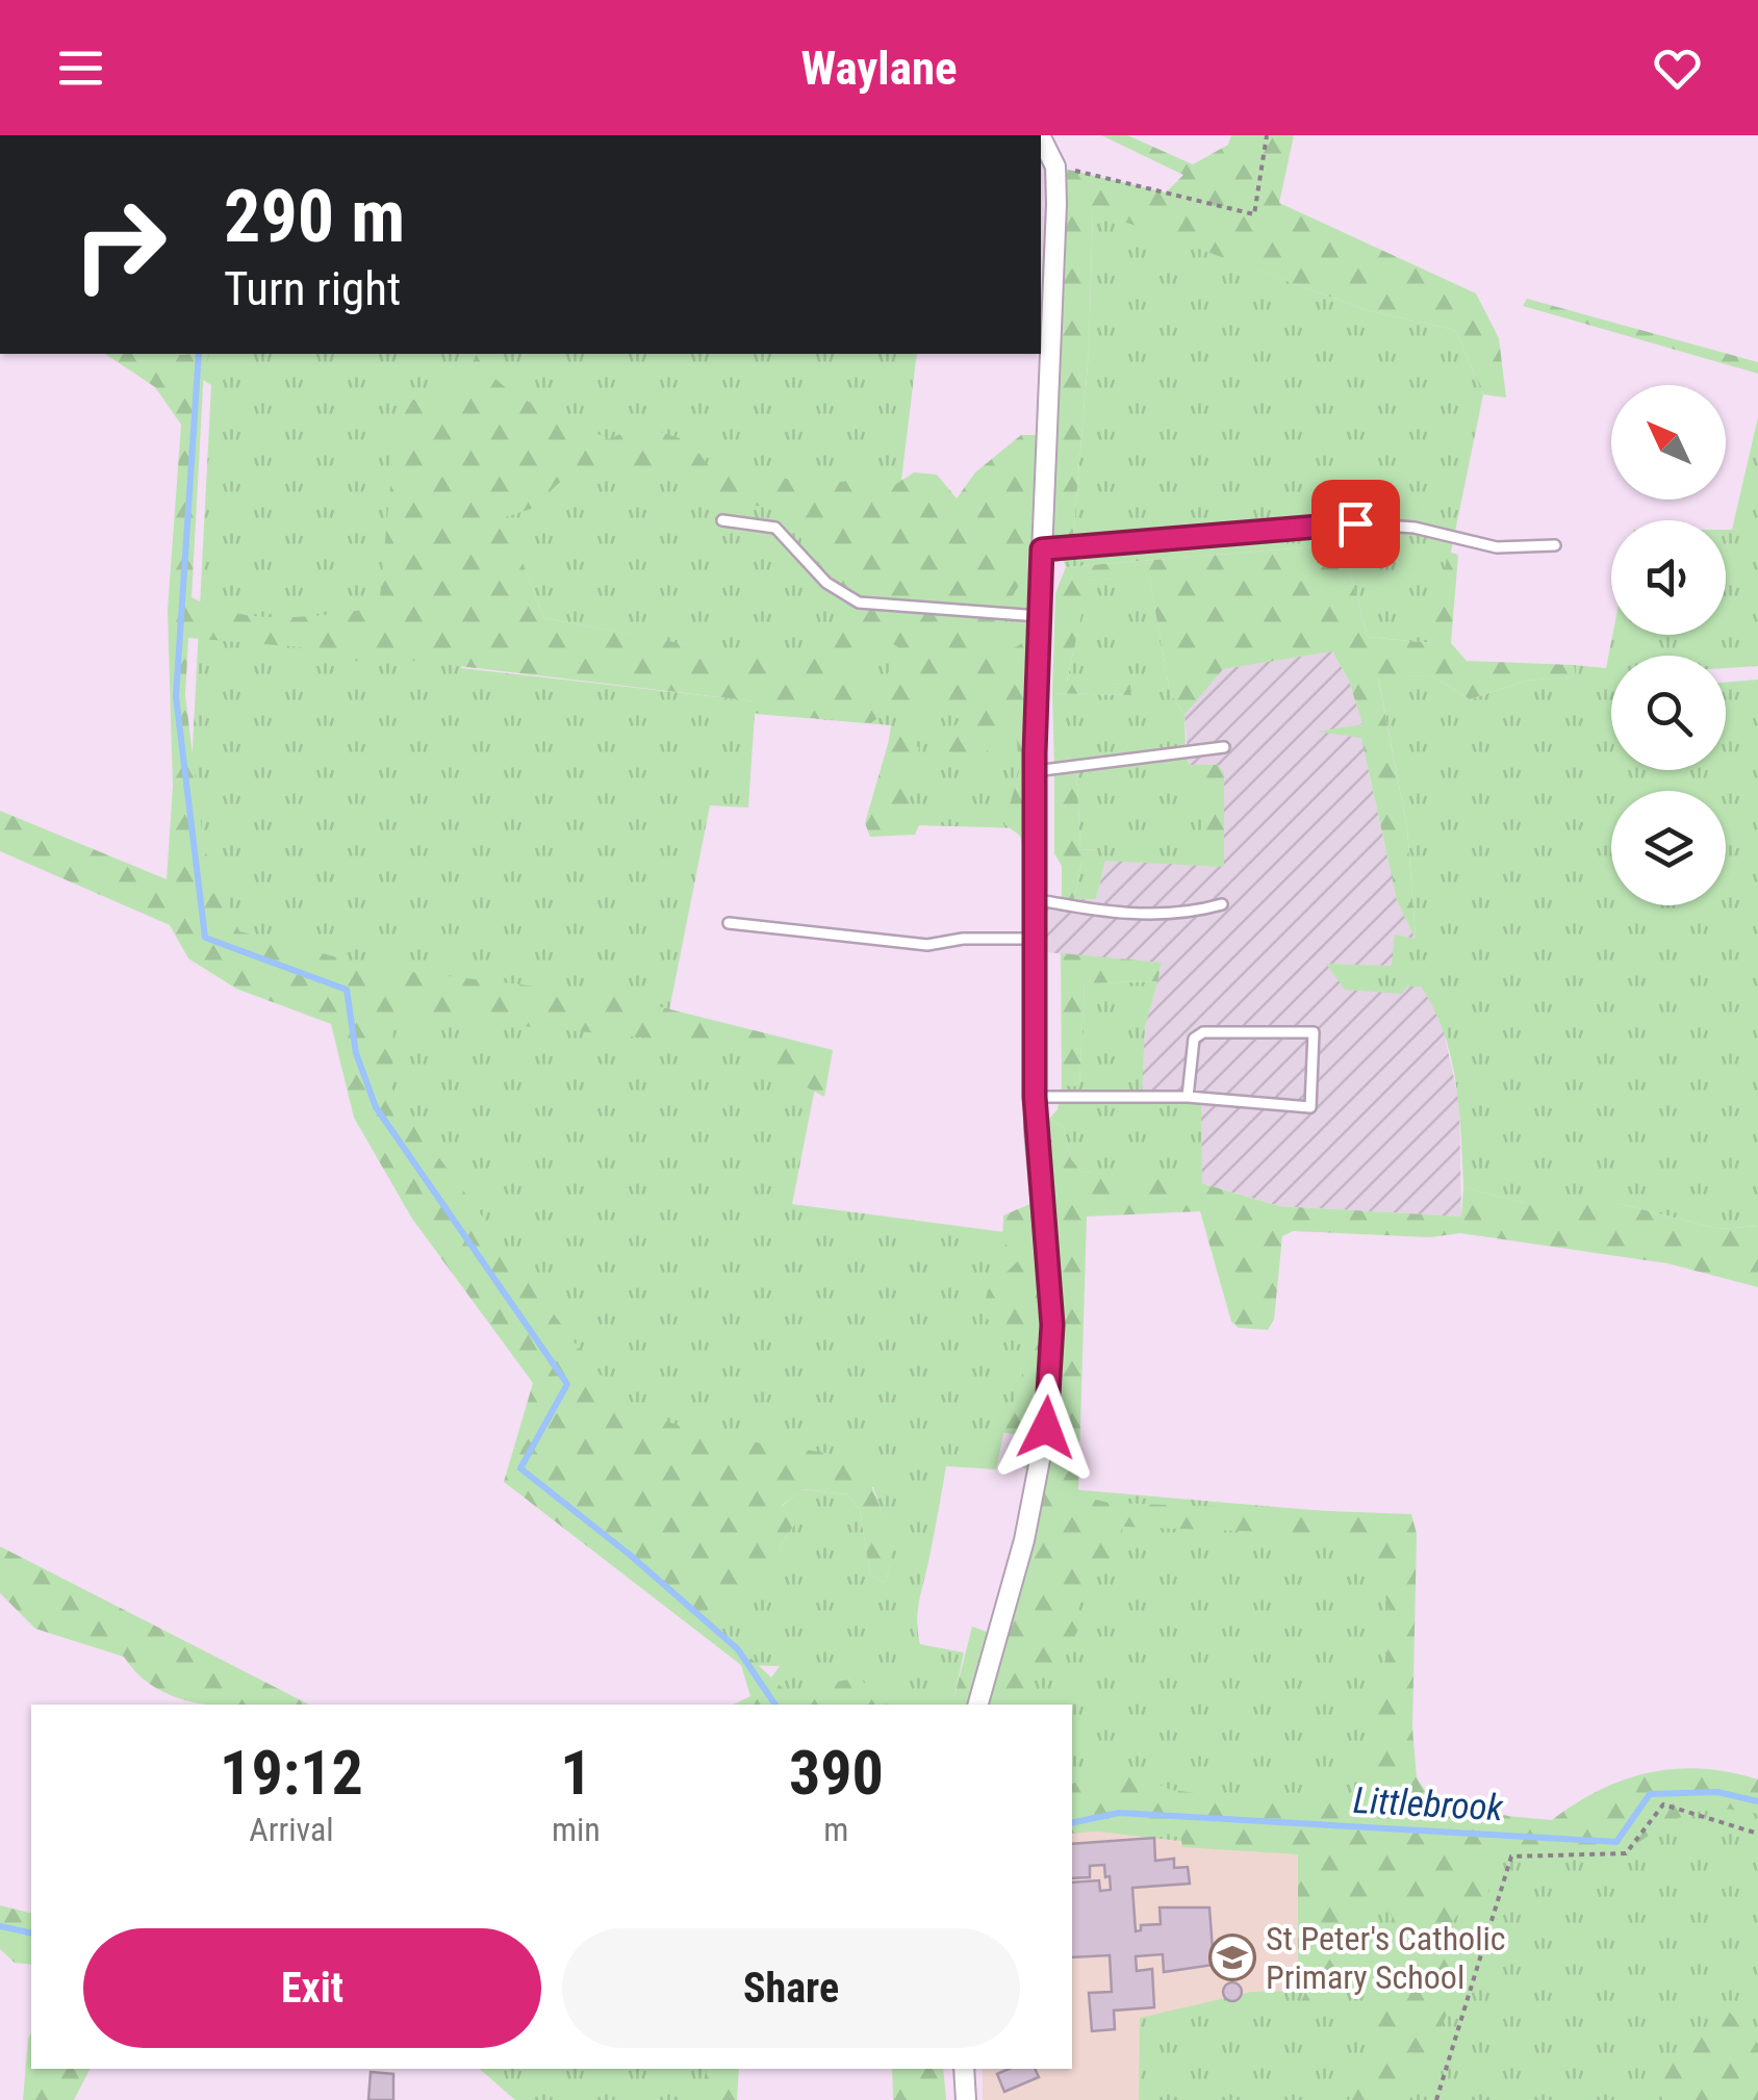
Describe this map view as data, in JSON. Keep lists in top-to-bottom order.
{
  "water": ["Littlebrook"],
  "places": {
    "school or university": ["St Peter's Catholic Primary School"]
  },
  "north": "top left",
  "page": {
    "header": "Waylane",
    "turn": ["290 m", "Turn right"],
    "eta": [
      "19:12",
      "Arrival",
      "1",
      "min",
      "390",
      "m"
    ],
    "buttons": ["Exit", "Share"]
  }
}
